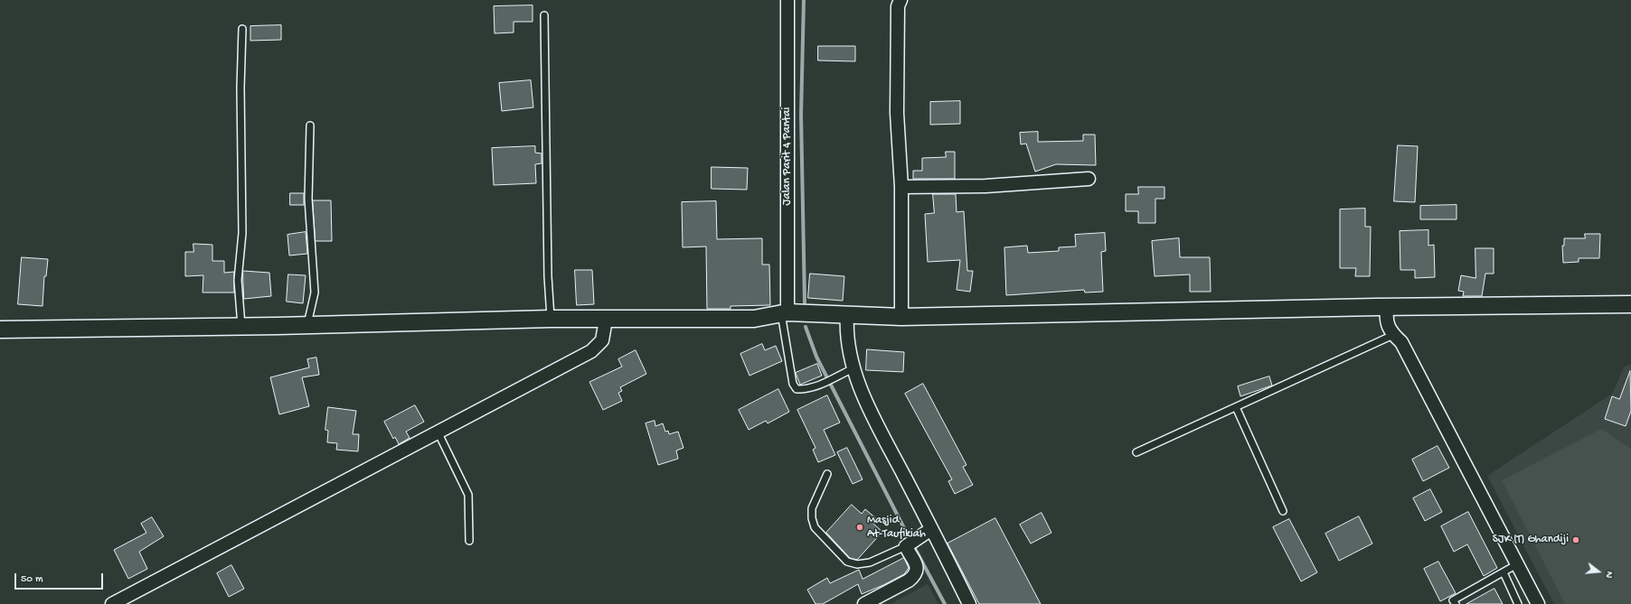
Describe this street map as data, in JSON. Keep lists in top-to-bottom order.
{
  "streets": {
    "street": ["Jalan Parit 4 Pantai"]
  },
  "places": ["Masjid At-Taufikiah", "SJK (T) Ghandiji"],
  "scale_bar": "50 m",
  "north": "right"
}
